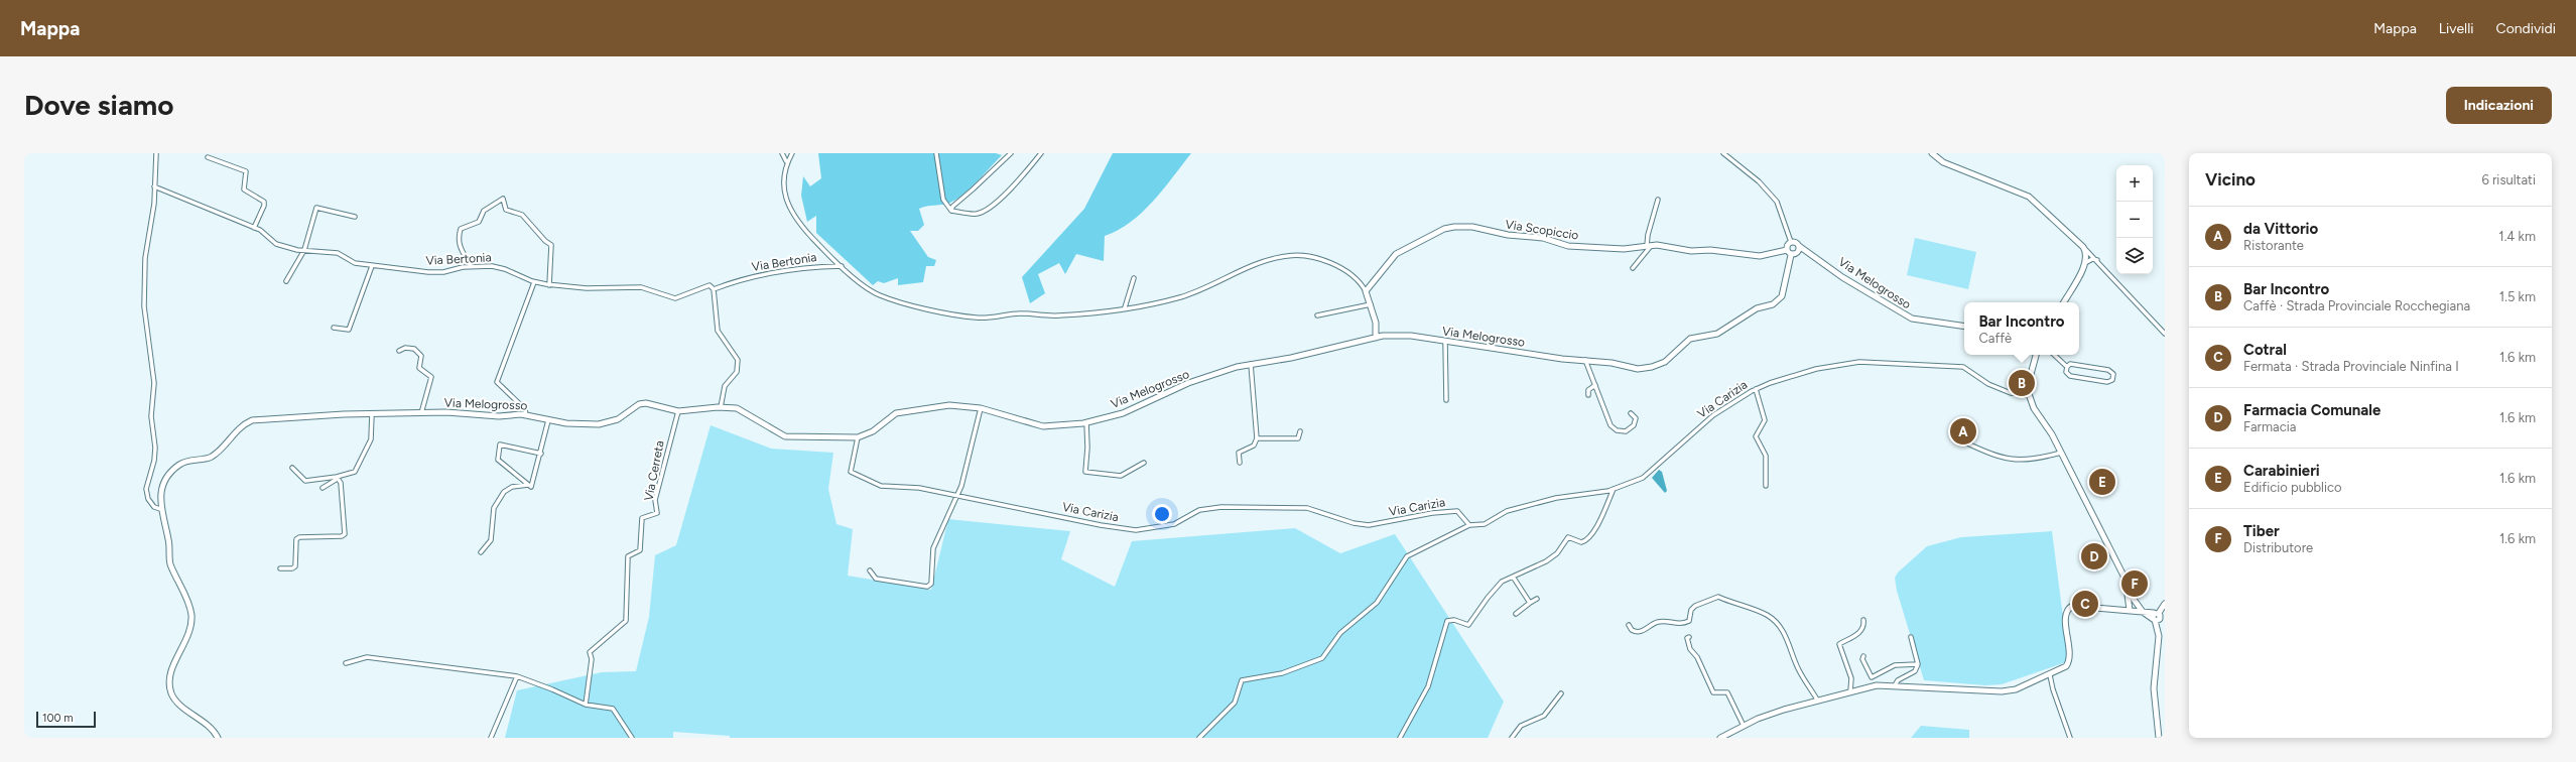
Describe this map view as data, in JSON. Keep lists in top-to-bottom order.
{
  "streets": {
    "street": [
      "Via Scopiccio",
      "Via Bertonia",
      "Via Melogrosso",
      "Via Carizia",
      "Via Cerreta"
    ]
  },
  "crossings": [
    ["Via Scopiccio", "Via Melogrosso"],
    ["Via Melogrosso", "Via Carizia"],
    ["Via Melogrosso", "Via Cerreta"]
  ],
  "scale_bar": "100 m",
  "page": {
    "header": "Mappa",
    "nav": ["Mappa", "Livelli", "Condividi"],
    "buttons": "Indicazioni",
    "title": "Dove siamo",
    "heading": ["Vicino", "6 risultati"],
    "map_buttons": ["+", "−"],
    "list": [
      {
        "mark": "A",
        "name": "da Vittorio",
        "note": "Ristorante",
        "value": "1.4 km"
      },
      {
        "mark": "B",
        "name": "Bar Incontro",
        "note": "Caffè · Strada Provinciale Rocchegiana",
        "value": "1.5 km"
      },
      {
        "mark": "C",
        "name": "Cotral",
        "note": "Fermata · Strada Provinciale Ninfina I",
        "value": "1.6 km"
      },
      {
        "mark": "D",
        "name": "Farmacia Comunale",
        "note": "Farmacia",
        "value": "1.6 km"
      },
      {
        "mark": "E",
        "name": "Carabinieri",
        "note": "Edificio pubblico",
        "value": "1.6 km"
      },
      {
        "mark": "F",
        "name": "Tiber",
        "note": "Distributore",
        "value": "1.6 km"
      }
    ],
    "popup": ["Bar Incontro", "Caffè"],
    "pins": [
      "B",
      "A",
      "E",
      "D",
      "F",
      "C"
    ],
    "scale": "100 m"
  }
}
